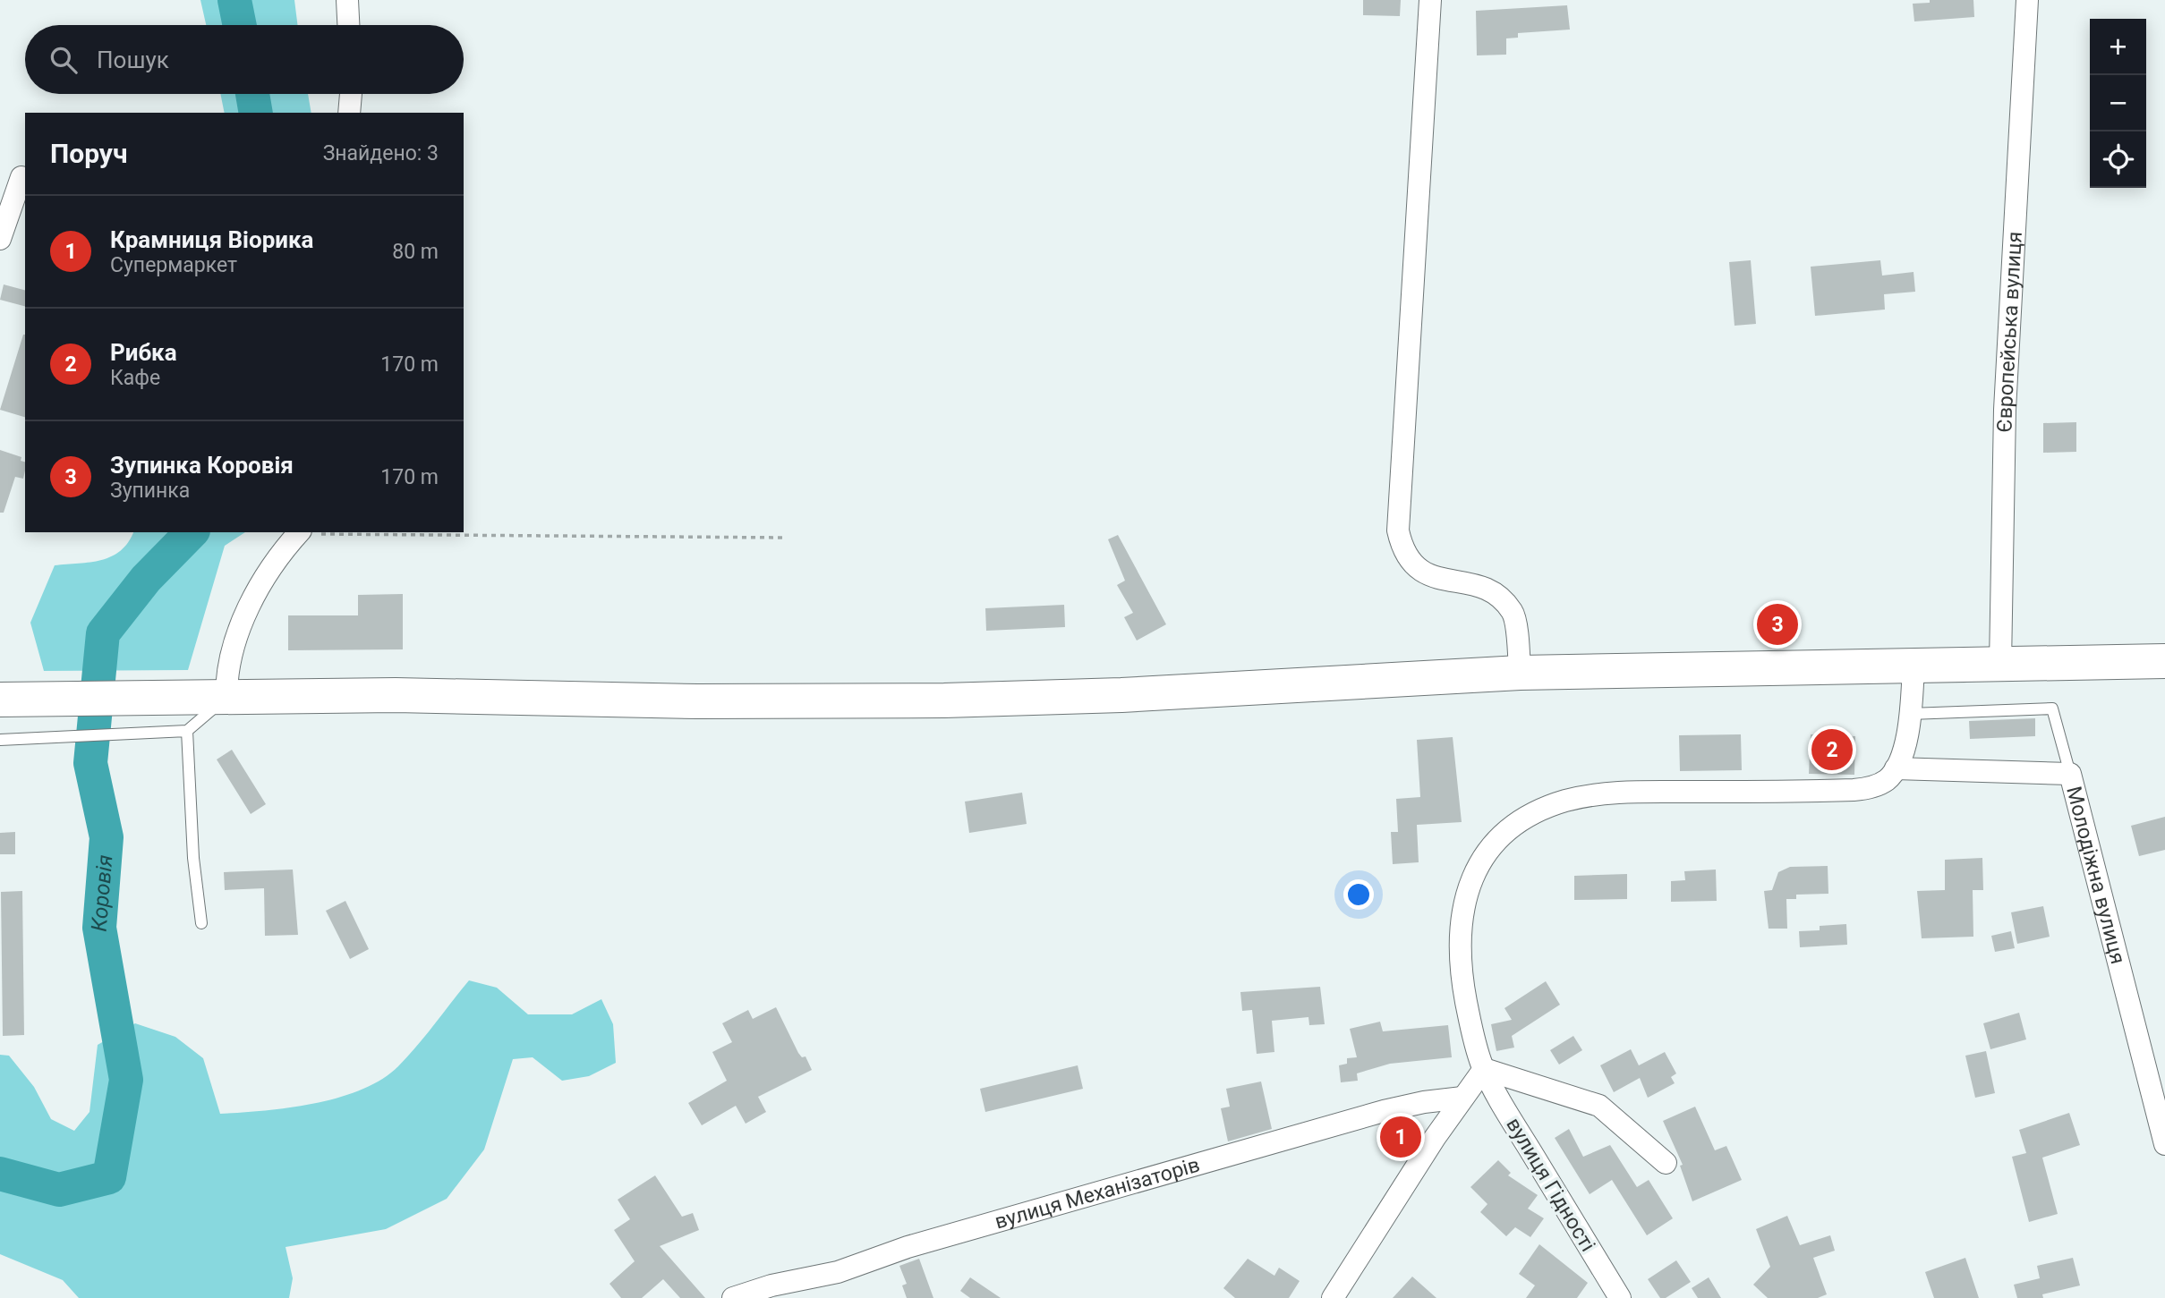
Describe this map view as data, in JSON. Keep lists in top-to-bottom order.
{
  "streets": {
    "street": [
      "Європейська вулиця",
      "Молодіжна вулиця",
      "вулиця Гідності",
      "вулиця Механізаторів"
    ]
  },
  "crossings": [
    ["Молодіжна вулиця", "вулиця Гідності"]
  ],
  "water": ["Коровія"],
  "page": {
    "map_buttons": ["+", "−"],
    "search": "Пошук",
    "heading": ["Поруч", "Знайдено: 3"],
    "list": [
      {
        "mark": "1",
        "name": "Крамниця Віорика",
        "note": "Супермаркет",
        "value": "80 m"
      },
      {
        "mark": "2",
        "name": "Рибка",
        "note": "Кафе",
        "value": "170 m"
      },
      {
        "mark": "3",
        "name": "Зупинка Коровія",
        "note": "Зупинка",
        "value": "170 m"
      }
    ],
    "pins": ["3", "2", "1"]
  }
}
